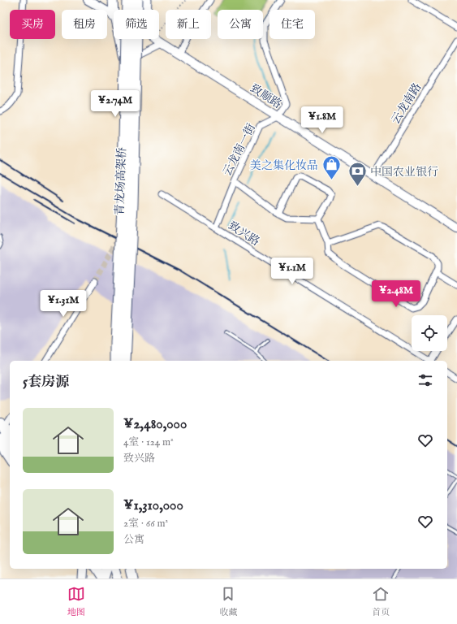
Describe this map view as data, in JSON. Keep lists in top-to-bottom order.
{
  "streets": {
    "highway": ["青龙场高架桥"],
    "street": [
      "致顺路",
      "云龙南路",
      "云龙南一街",
      "致兴路"
    ]
  },
  "crossings": [
    ["致顺路", "云龙南路"],
    ["致顺路", "云龙南一街"],
    ["云龙南一街", "致兴路"]
  ],
  "places": {
    "shop": ["美之集化妆品"],
    "bank": ["中国农业银行"]
  },
  "page": {
    "chip": [
      "买房",
      "租房",
      "筛选",
      "新上",
      "公寓",
      "住宅"
    ],
    "price": [
      "¥2.74M",
      "¥1.8M",
      "¥1.1M",
      "¥2.48M",
      "¥1.31M"
    ],
    "heading": "5套房源",
    "list": [
      {
        "name": "¥2,480,000",
        "note": "4室 · 124 m² · 致兴路"
      },
      {
        "name": "¥1,310,000",
        "note": "2室 · 66 m² · 公寓"
      }
    ],
    "tabs": ["地图", "收藏", "首页"]
  }
}
